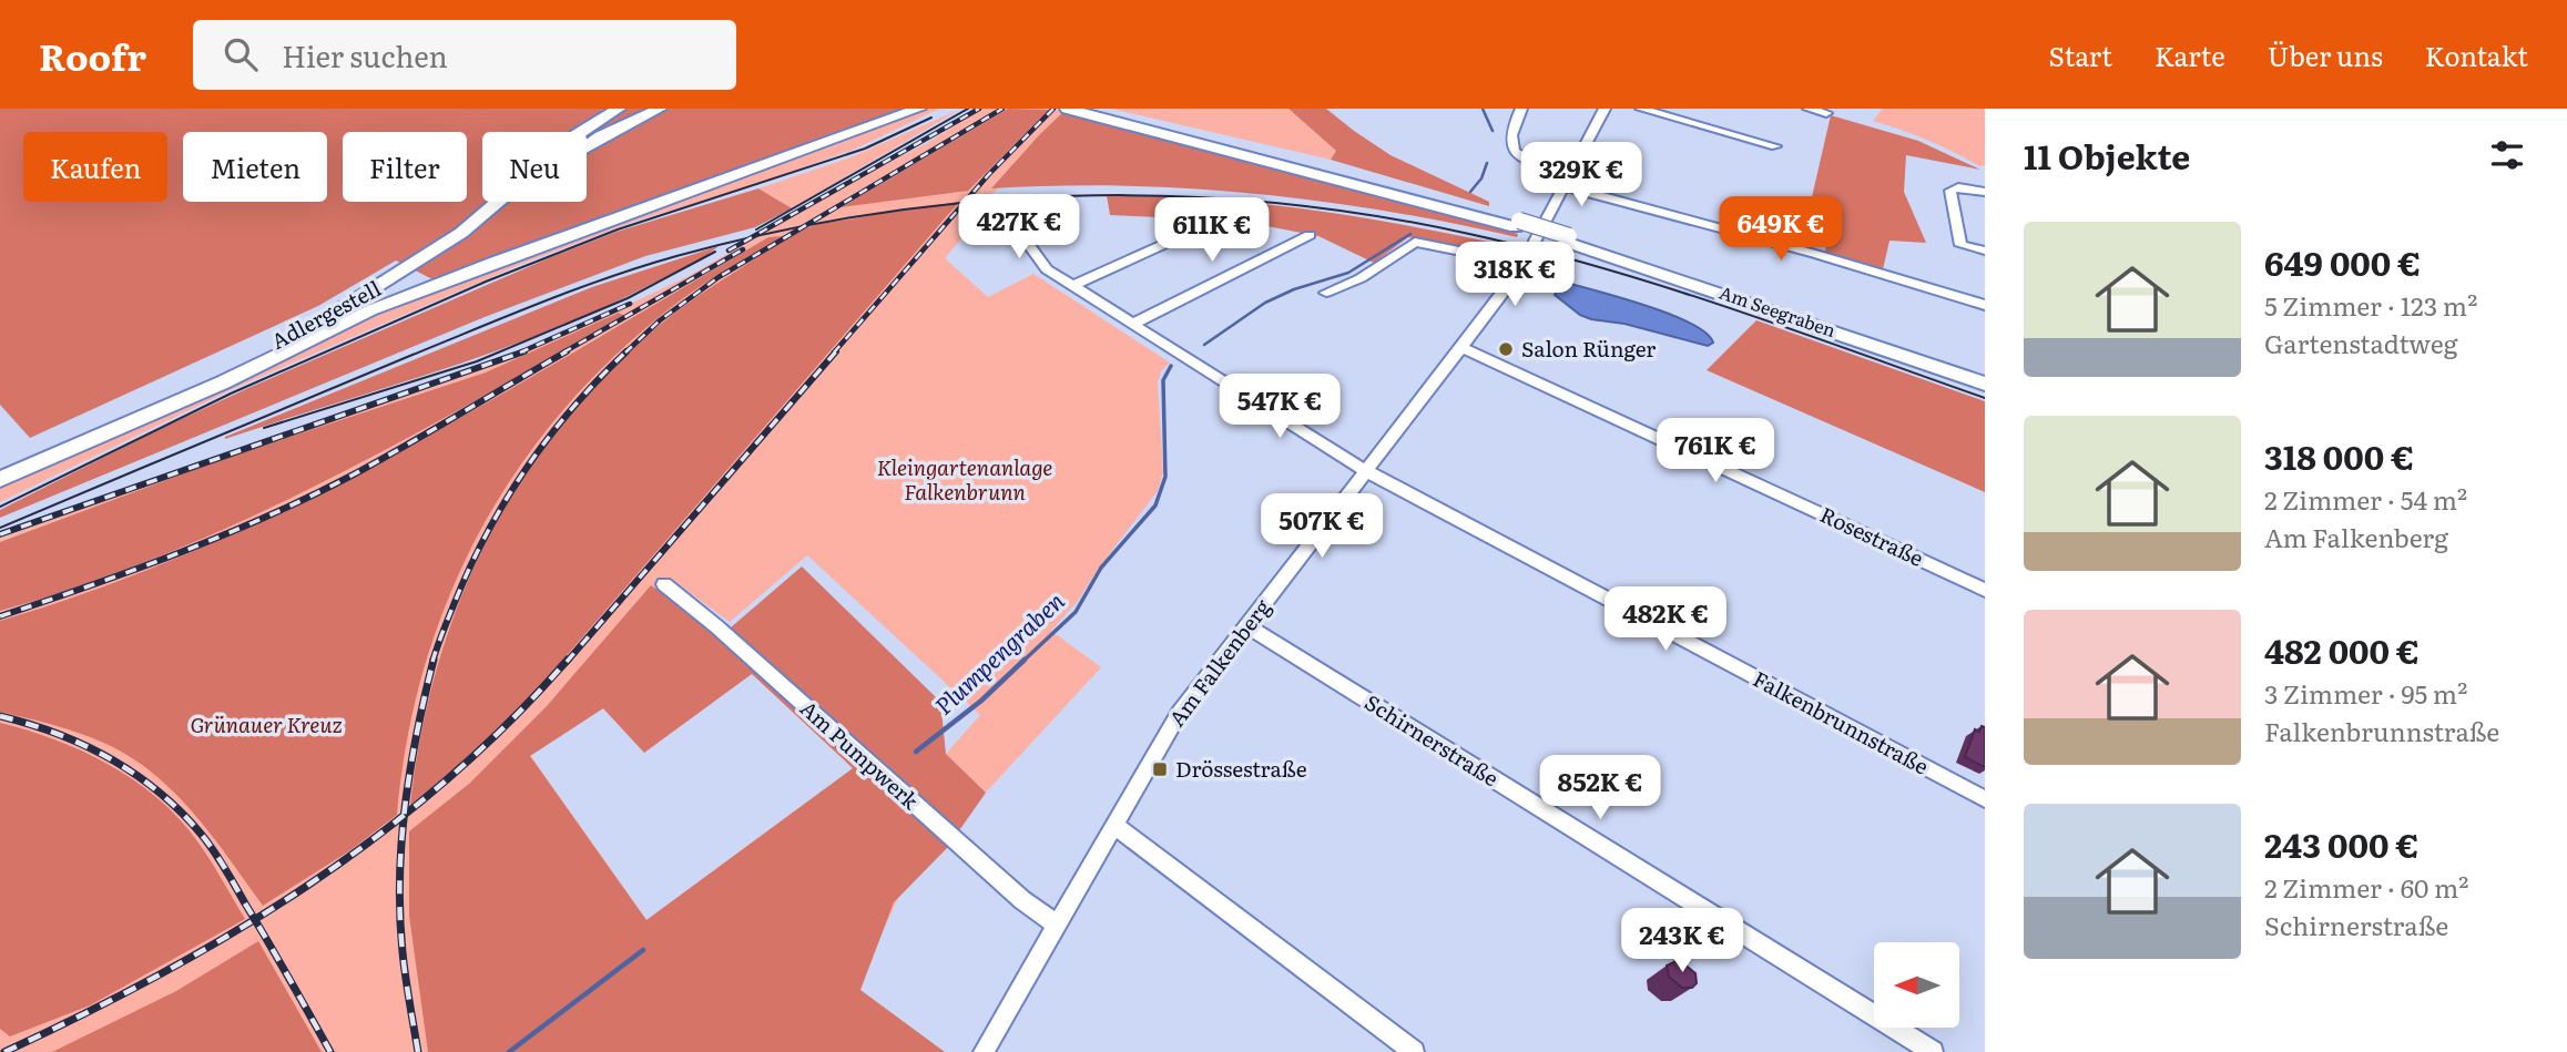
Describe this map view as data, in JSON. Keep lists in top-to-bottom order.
{
  "streets": {
    "main road": ["Am Seegraben", "Adlergestell"],
    "street": [
      "Rosestraße",
      "Am Falkenberg",
      "Falkenbrunnstraße",
      "Schirnerstraße",
      "Am Pumpwerk"
    ]
  },
  "crossings": [
    ["Rosestraße", "Am Falkenberg"],
    ["Am Falkenberg", "Falkenbrunnstraße"],
    ["Am Falkenberg", "Schirnerstraße"],
    ["Am Falkenberg", "Am Pumpwerk"]
  ],
  "water": ["Plumpengraben"],
  "parks": ["Kleingartenanlage Falkenbrunn", "Grünauer Kreuz"],
  "places": {
    "other": ["Salon Rünger"],
    "transit": ["Drössestraße"]
  },
  "north": "left",
  "page": {
    "header": "Roofr",
    "search": "Hier suchen",
    "nav": [
      "Start",
      "Karte",
      "Über uns",
      "Kontakt"
    ],
    "heading": "11 Objekte",
    "chip": [
      "Kaufen",
      "Mieten",
      "Filter",
      "Neu"
    ],
    "price": [
      "329K €",
      "427K €",
      "649K €",
      "611K €",
      "318K €",
      "547K €",
      "761K €",
      "507K €",
      "482K €",
      "852K €",
      "243K €"
    ],
    "list": [
      {
        "name": "649 000 €",
        "note": "5 Zimmer · 123 m² · Gartenstadtweg"
      },
      {
        "name": "318 000 €",
        "note": "2 Zimmer · 54 m² · Am Falkenberg"
      },
      {
        "name": "482 000 €",
        "note": "3 Zimmer · 95 m² · Falkenbrunnstraße"
      },
      {
        "name": "243 000 €",
        "note": "2 Zimmer · 60 m² · Schirnerstraße"
      }
    ]
  }
}
